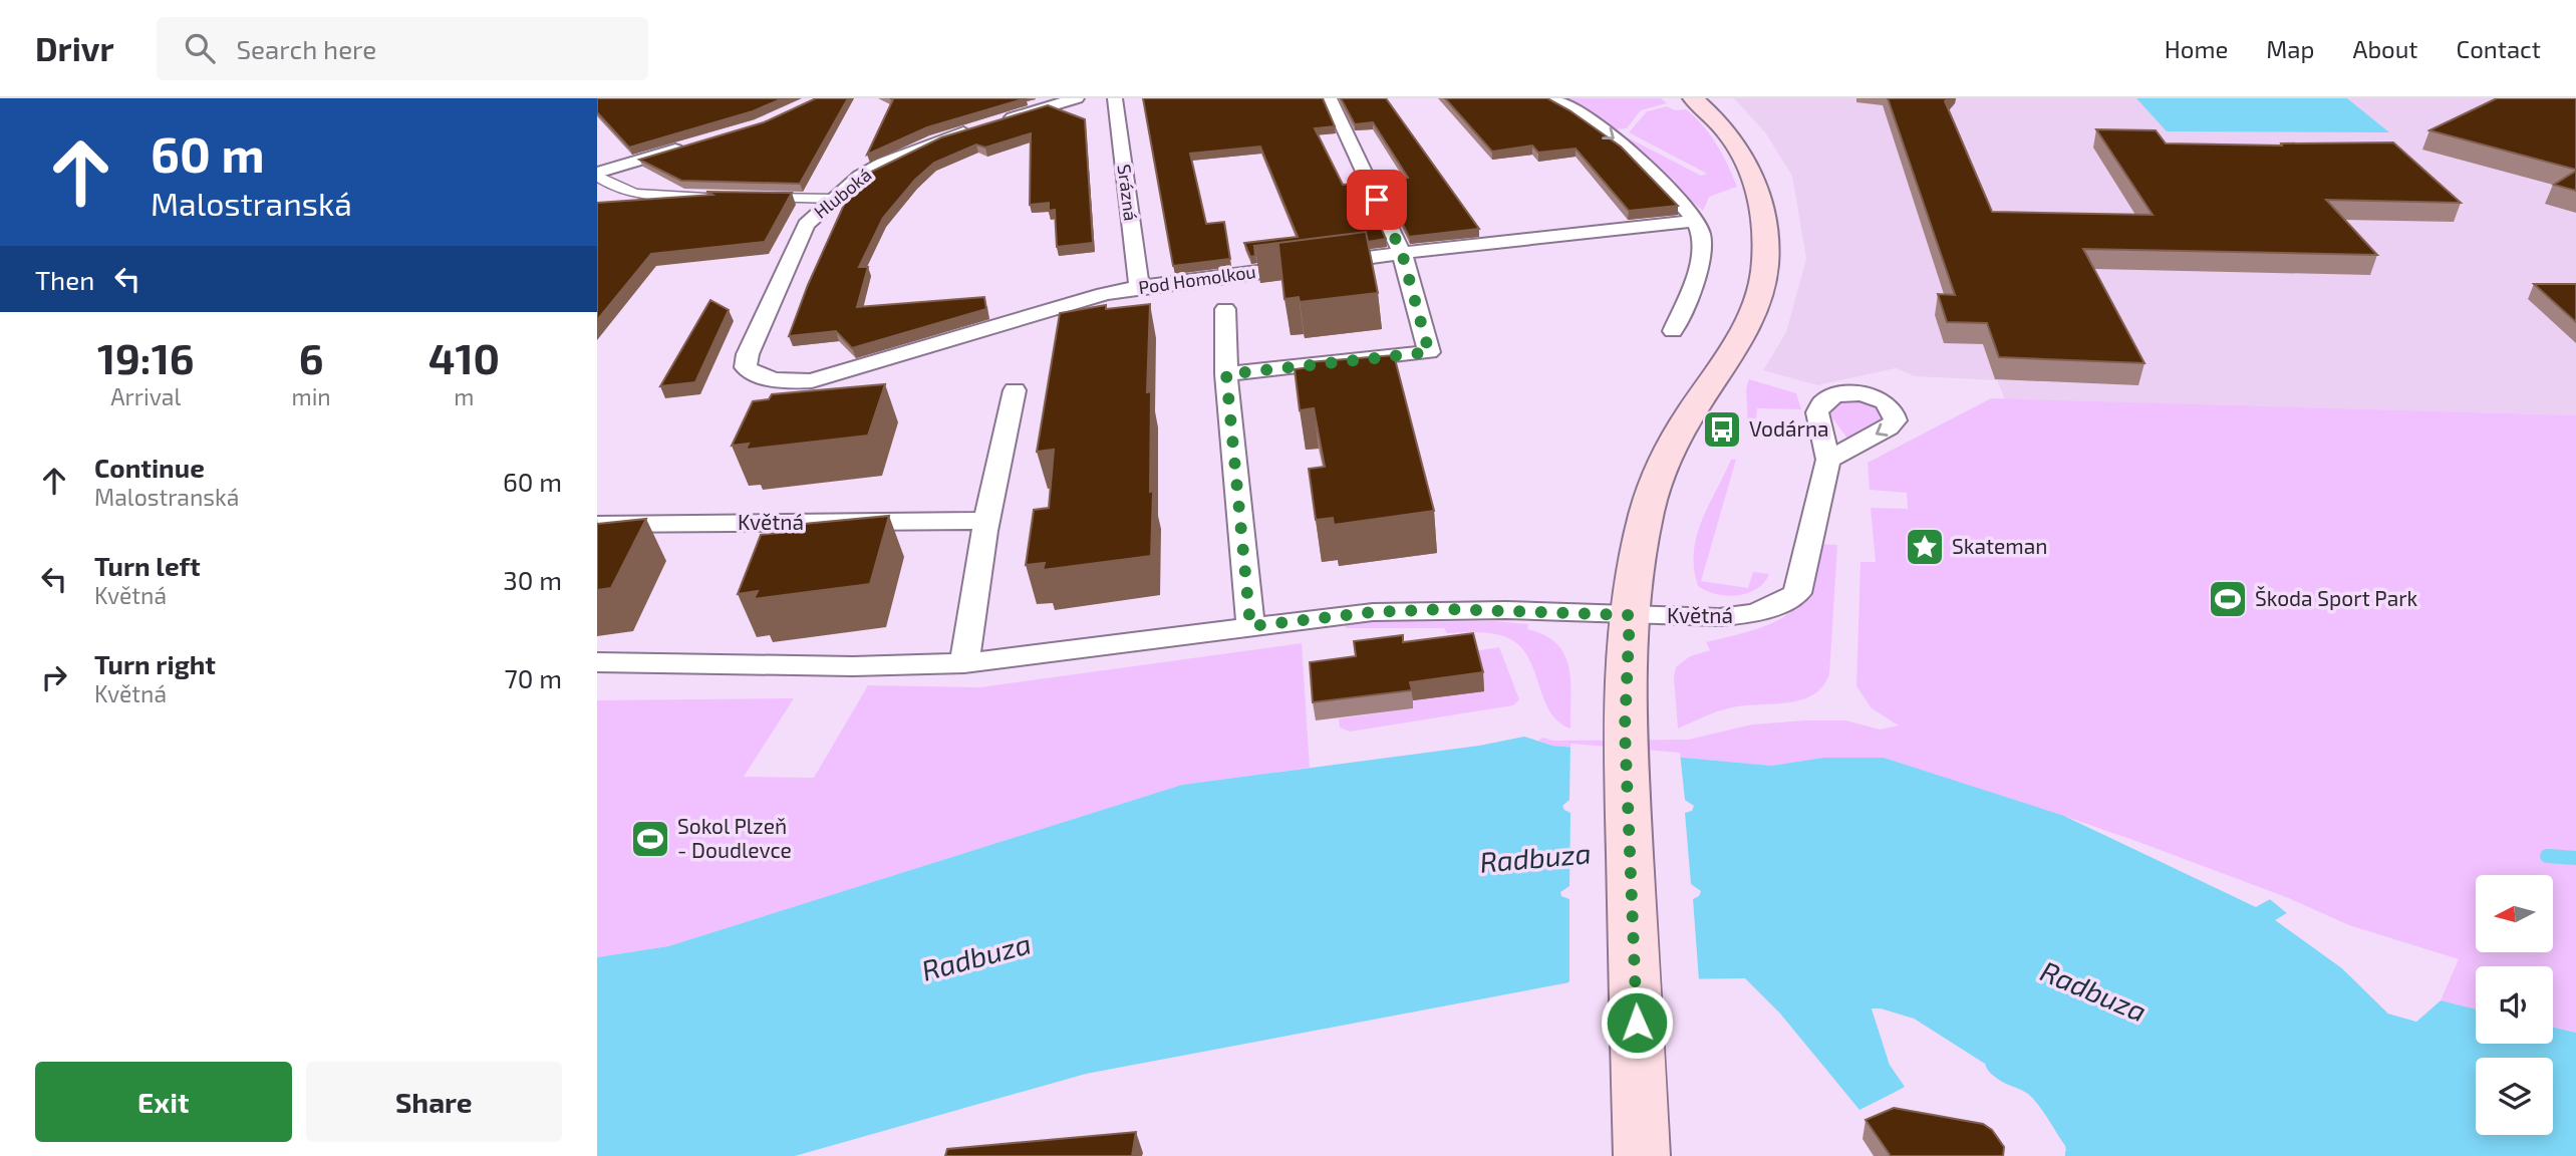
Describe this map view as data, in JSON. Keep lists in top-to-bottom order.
{
  "streets": {
    "street": [
      "Srázná",
      "Hluboká",
      "Pod Homolkou",
      "Květná"
    ]
  },
  "crossings": [
    ["Srázná", "Pod Homolkou"],
    ["Hluboká", "Pod Homolkou"]
  ],
  "water": ["Radbuza"],
  "places": {
    "bus stop": ["Vodárna"],
    "place": ["Skateman"],
    "sports": ["Škoda Sport Park", "Sokol Plzeň - Doudlevce"]
  },
  "north": "left",
  "page": {
    "header": "Drivr",
    "search": "Search here",
    "nav": [
      "Home",
      "Map",
      "About",
      "Contact"
    ],
    "turn": ["60 m", "Malostranská"],
    "then": "Then",
    "eta": [
      "19:16",
      "Arrival",
      "6",
      "min",
      "410",
      "m"
    ],
    "list": [
      {
        "name": "Continue",
        "note": "Malostranská",
        "value": "60 m"
      },
      {
        "name": "Turn left",
        "note": "Květná",
        "value": "30 m"
      },
      {
        "name": "Turn right",
        "note": "Květná",
        "value": "70 m"
      }
    ],
    "buttons": ["Exit", "Share"]
  }
}
